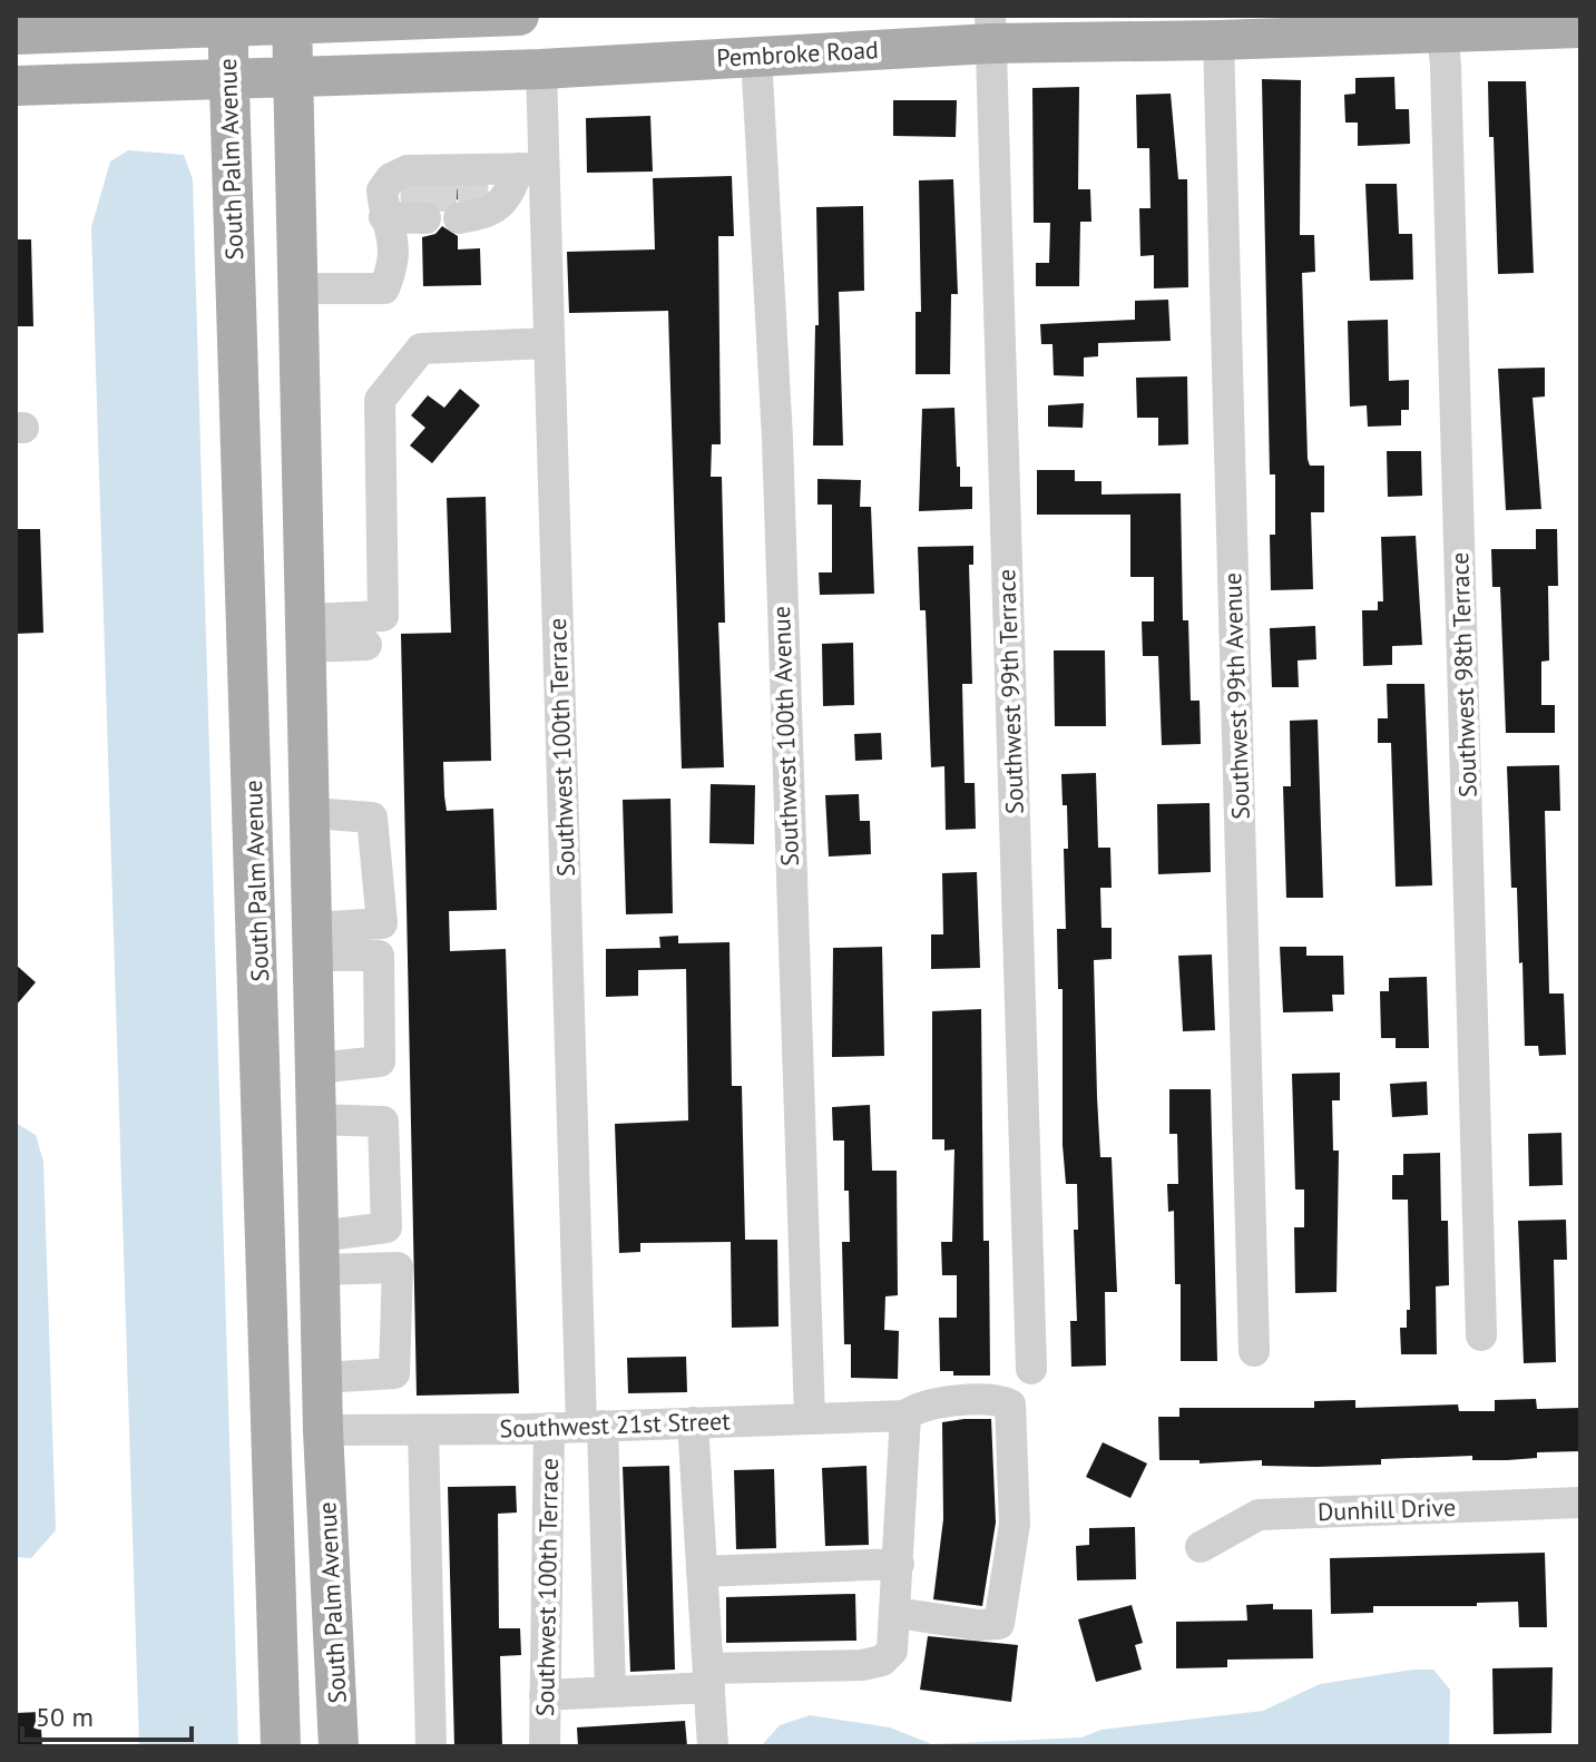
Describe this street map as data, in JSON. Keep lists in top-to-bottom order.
{
  "streets": {
    "main road": ["Pembroke Road", "South Palm Avenue"],
    "street": [
      "Southwest 98th Terrace",
      "Southwest 99th Terrace",
      "Southwest 99th Avenue",
      "Southwest 100th Avenue",
      "Southwest 100th Terrace",
      "Southwest 21st Street",
      "Dunhill Drive"
    ]
  },
  "crossings": [
    ["Pembroke Road", "South Palm Avenue"],
    ["Pembroke Road", "Southwest 98th Terrace"],
    ["Pembroke Road", "Southwest 99th Terrace"],
    ["Pembroke Road", "Southwest 99th Avenue"],
    ["Pembroke Road", "Southwest 100th Avenue"],
    ["Pembroke Road", "Southwest 100th Terrace"],
    ["South Palm Avenue", "Southwest 21st Street"],
    ["Southwest 100th Avenue", "Southwest 21st Street"],
    ["Southwest 100th Terrace", "Southwest 21st Street"]
  ],
  "scale_bar": "50 m"
}
